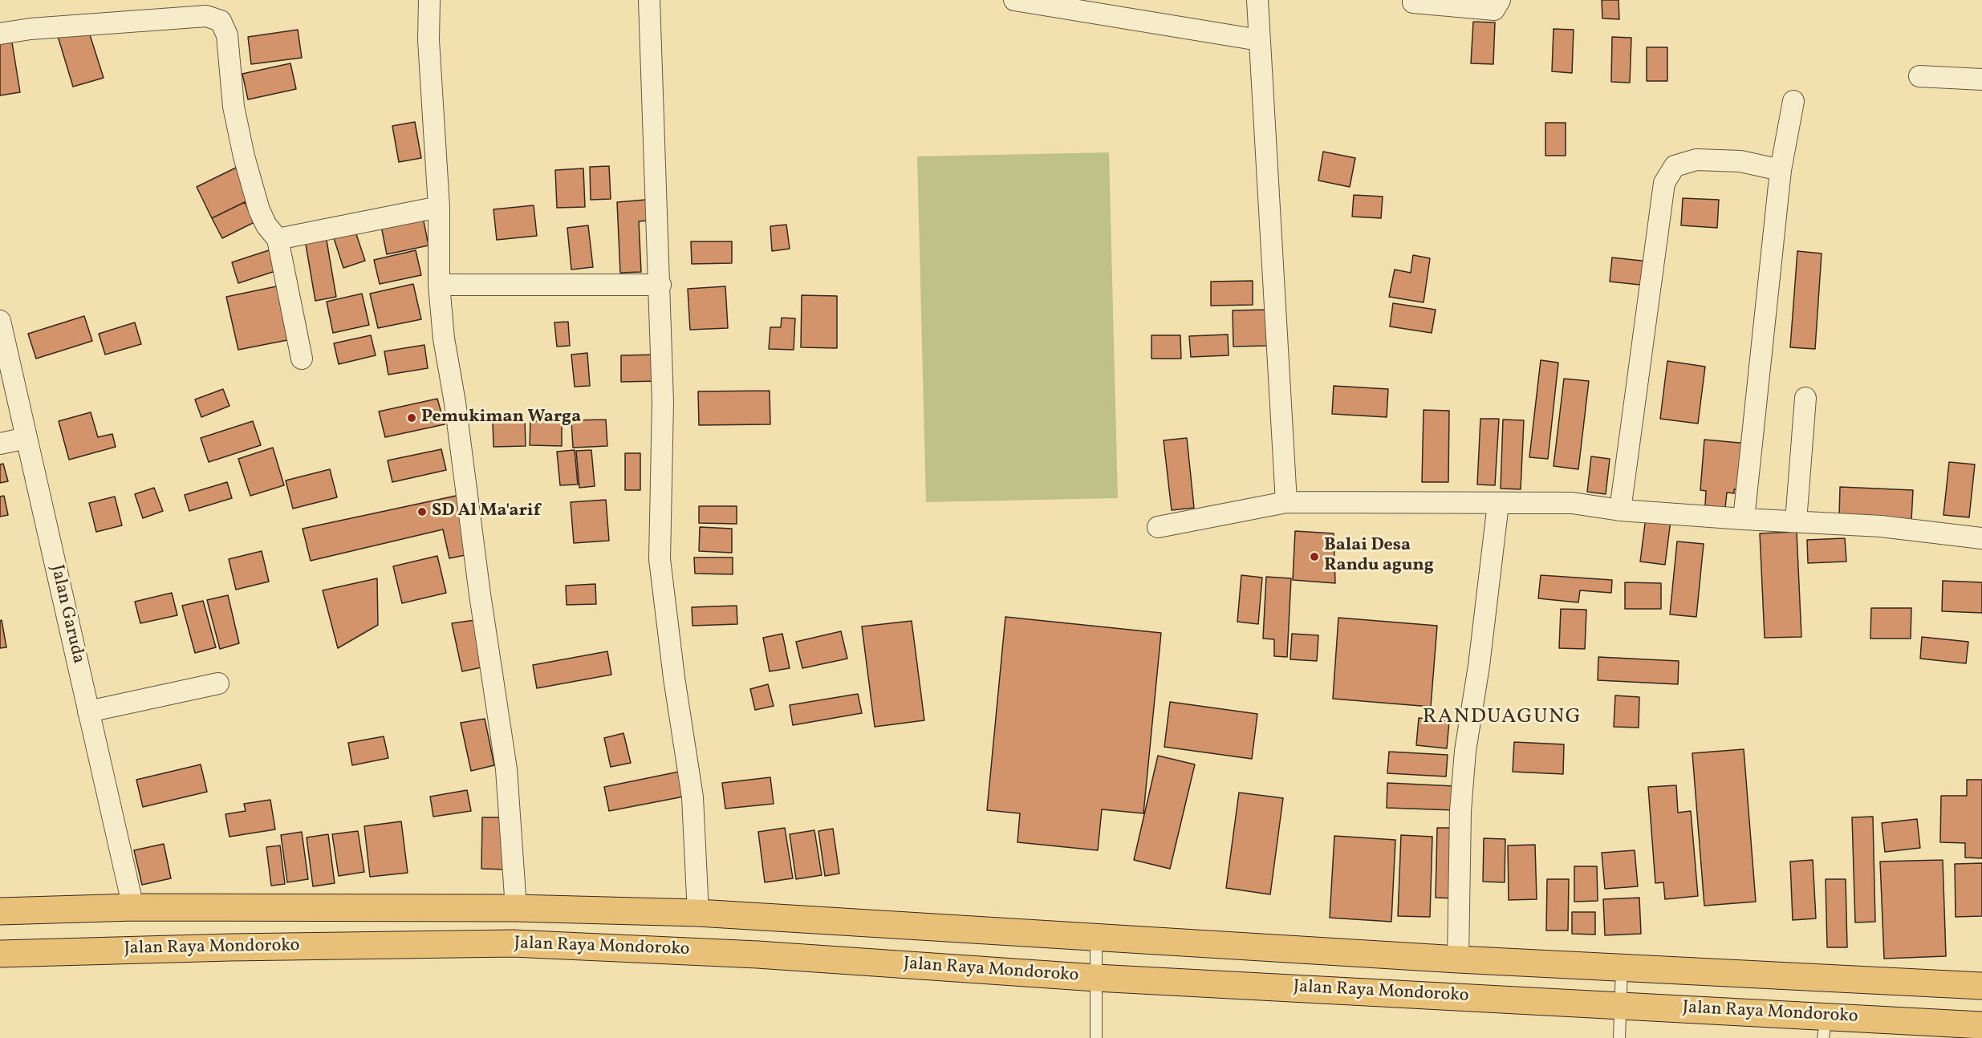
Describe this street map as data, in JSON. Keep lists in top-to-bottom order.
{
  "streets": {
    "highway": ["Jalan Raya Mondoroko"],
    "street": ["Jalan Garuda"]
  },
  "crossings": [
    ["Jalan Garuda", "Jalan Raya Mondoroko"]
  ],
  "districts": ["RANDUAGUNG"],
  "places": ["Pemukiman Warga", "SD Al Ma'arif", "Balai Desa Randu agung"]
}
